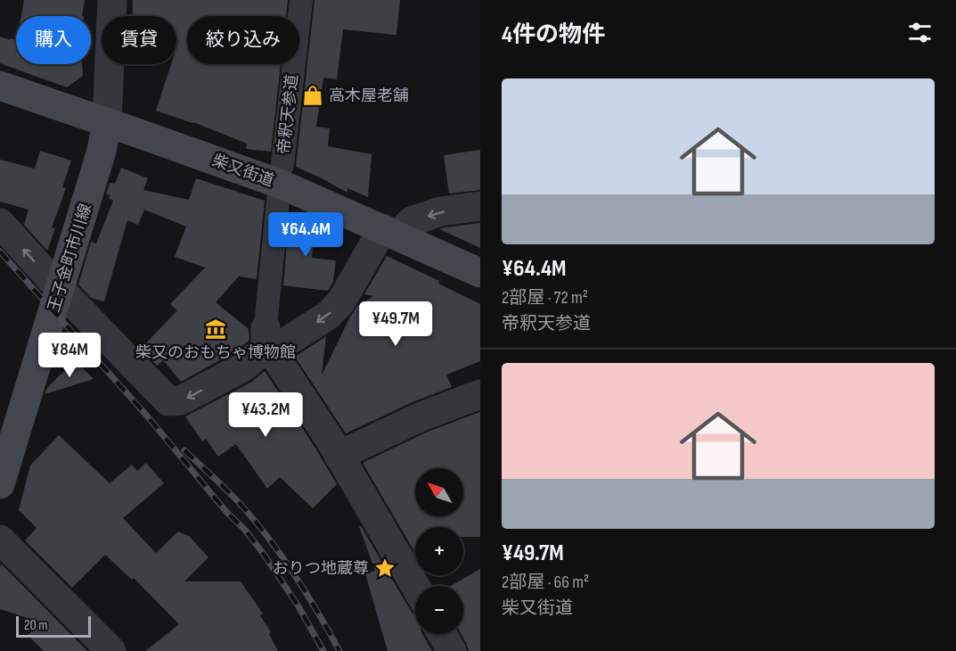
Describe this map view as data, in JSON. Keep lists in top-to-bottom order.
{
  "streets": {
    "main road": ["柴又街道", "王子金町市川線"],
    "street": ["帝釈天参道"]
  },
  "crossings": [
    ["柴又街道", "王子金町市川線"]
  ],
  "places": {
    "shop": ["高木屋老舗"],
    "museum": ["柴又のおもちゃ博物館"],
    "place": ["おりつ地蔵尊"]
  },
  "scale_bar": "20 m",
  "north": "top left",
  "page": {
    "heading": "4件の物件",
    "chip": ["購入", "賃貸", "絞り込み"],
    "list": [
      {
        "name": "¥64.4M",
        "note": "2部屋 · 72 m² · 帝釈天参道"
      },
      {
        "name": "¥49.7M",
        "note": "2部屋 · 66 m² · 柴又街道"
      }
    ],
    "price": [
      "¥64.4M",
      "¥49.7M",
      "¥84M",
      "¥43.2M"
    ],
    "map_buttons": ["+", "−"],
    "scale": "20 m"
  }
}
